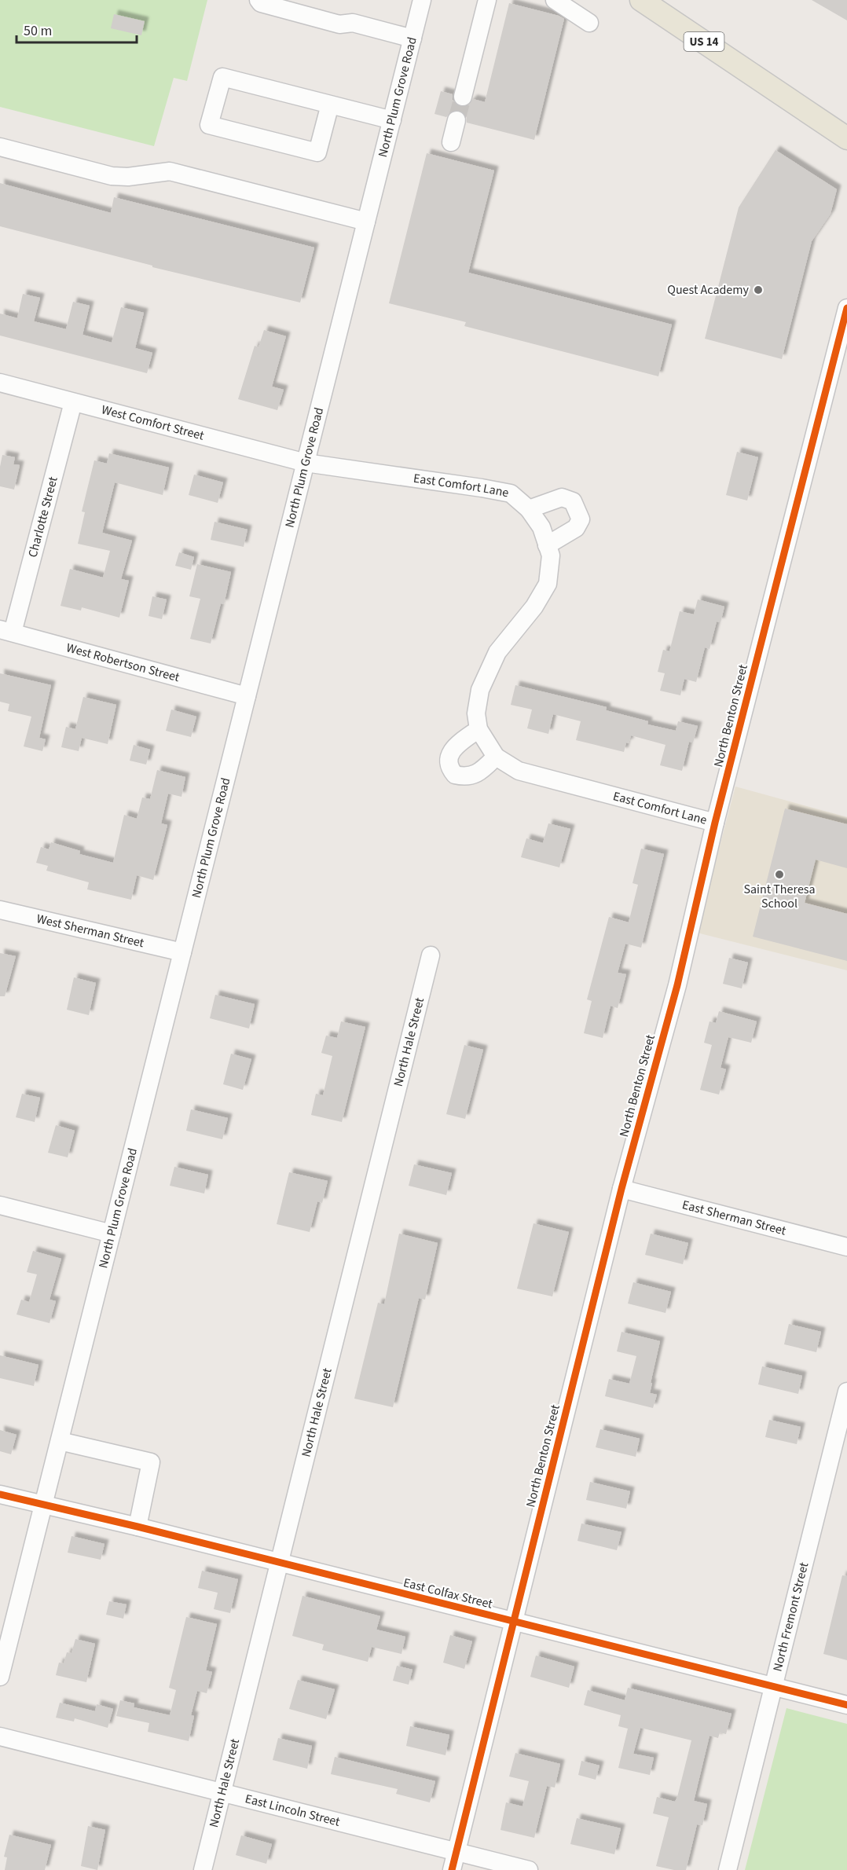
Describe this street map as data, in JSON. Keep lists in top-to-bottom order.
{
  "streets": {
    "main road": ["US 14"],
    "street": [
      "North Plum Grove Road",
      "West Comfort Street",
      "East Comfort Lane",
      "Charlotte Street",
      "West Robertson Street",
      "North Benton Street",
      "West Sherman Street",
      "North Hale Street",
      "East Sherman Street",
      "East Colfax Street",
      "North Fremont Street",
      "East Lincoln Street"
    ]
  },
  "crossings": [
    ["North Plum Grove Road", "West Comfort Street"],
    ["North Plum Grove Road", "East Comfort Lane"],
    ["North Plum Grove Road", "West Robertson Street"],
    ["North Plum Grove Road", "West Sherman Street"],
    ["North Plum Grove Road", "East Colfax Street"],
    ["West Comfort Street", "East Comfort Lane"],
    ["West Comfort Street", "Charlotte Street"],
    ["East Comfort Lane", "North Benton Street"],
    ["Charlotte Street", "West Robertson Street"],
    ["North Benton Street", "East Sherman Street"],
    ["North Benton Street", "East Colfax Street"],
    ["North Benton Street", "East Lincoln Street"],
    ["North Hale Street", "East Colfax Street"],
    ["North Hale Street", "East Lincoln Street"],
    ["East Colfax Street", "North Fremont Street"]
  ],
  "places": ["Quest Academy", "Saint Theresa School"],
  "scale_bar": "50 m"
}
